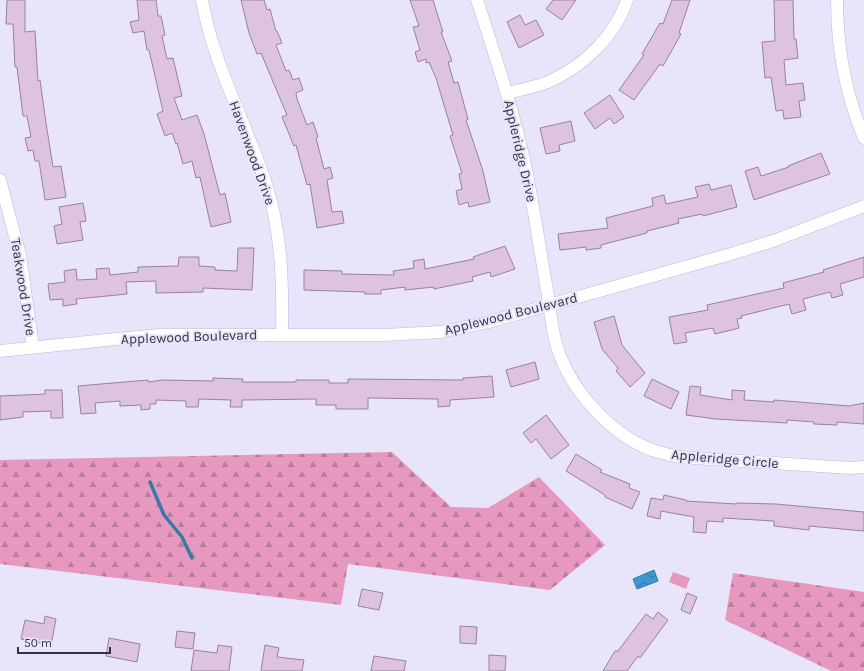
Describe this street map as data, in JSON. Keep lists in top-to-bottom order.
{
  "streets": {
    "street": [
      "Appleridge Drive",
      "Havenwood Drive",
      "Teakwood Drive",
      "Applewood Boulevard",
      "Appleridge Circle"
    ]
  },
  "crossings": [
    ["Appleridge Drive", "Applewood Boulevard"],
    ["Appleridge Drive", "Appleridge Circle"],
    ["Havenwood Drive", "Applewood Boulevard"],
    ["Teakwood Drive", "Applewood Boulevard"],
    ["Applewood Boulevard", "Appleridge Circle"]
  ],
  "scale_bar": "50 m"
}
